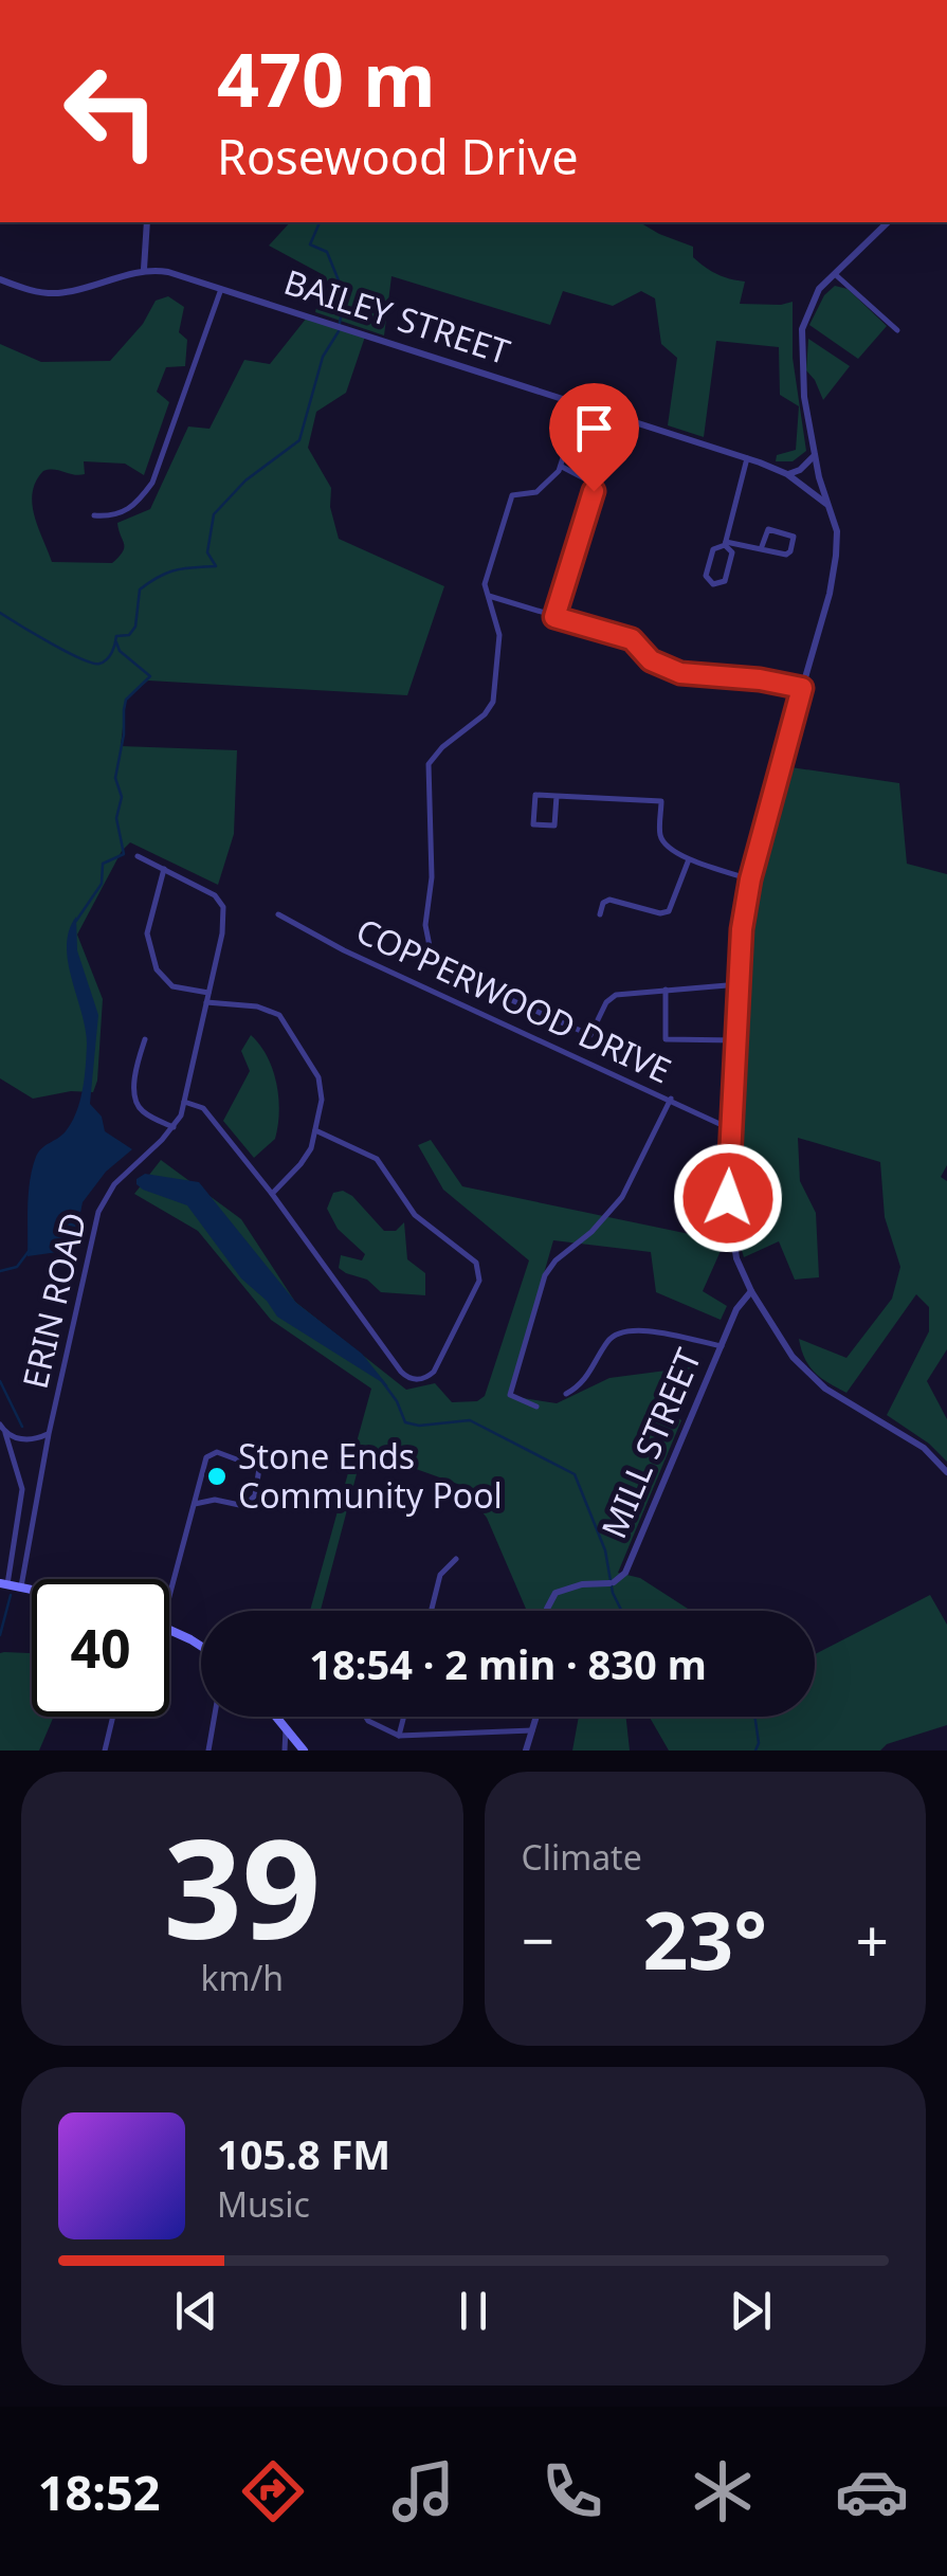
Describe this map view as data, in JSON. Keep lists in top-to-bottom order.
{
  "streets": {
    "street": [
      "BAILEY STREET",
      "COPPERWOOD DRIVE",
      "ERIN ROAD",
      "MILL STREET"
    ]
  },
  "places": ["Stone Ends Community Pool"],
  "page": {
    "turn": ["470 m", "Rosewood Drive"],
    "limit": "40",
    "trip": "18:54 · 2 min · 830 m",
    "tile": [
      ["39", "km/h"],
      "Climate"
    ],
    "heat": ["−", "23°", "+"],
    "song": ["105.8 FM", "Music"],
    "tabs": "18:52"
  }
}
